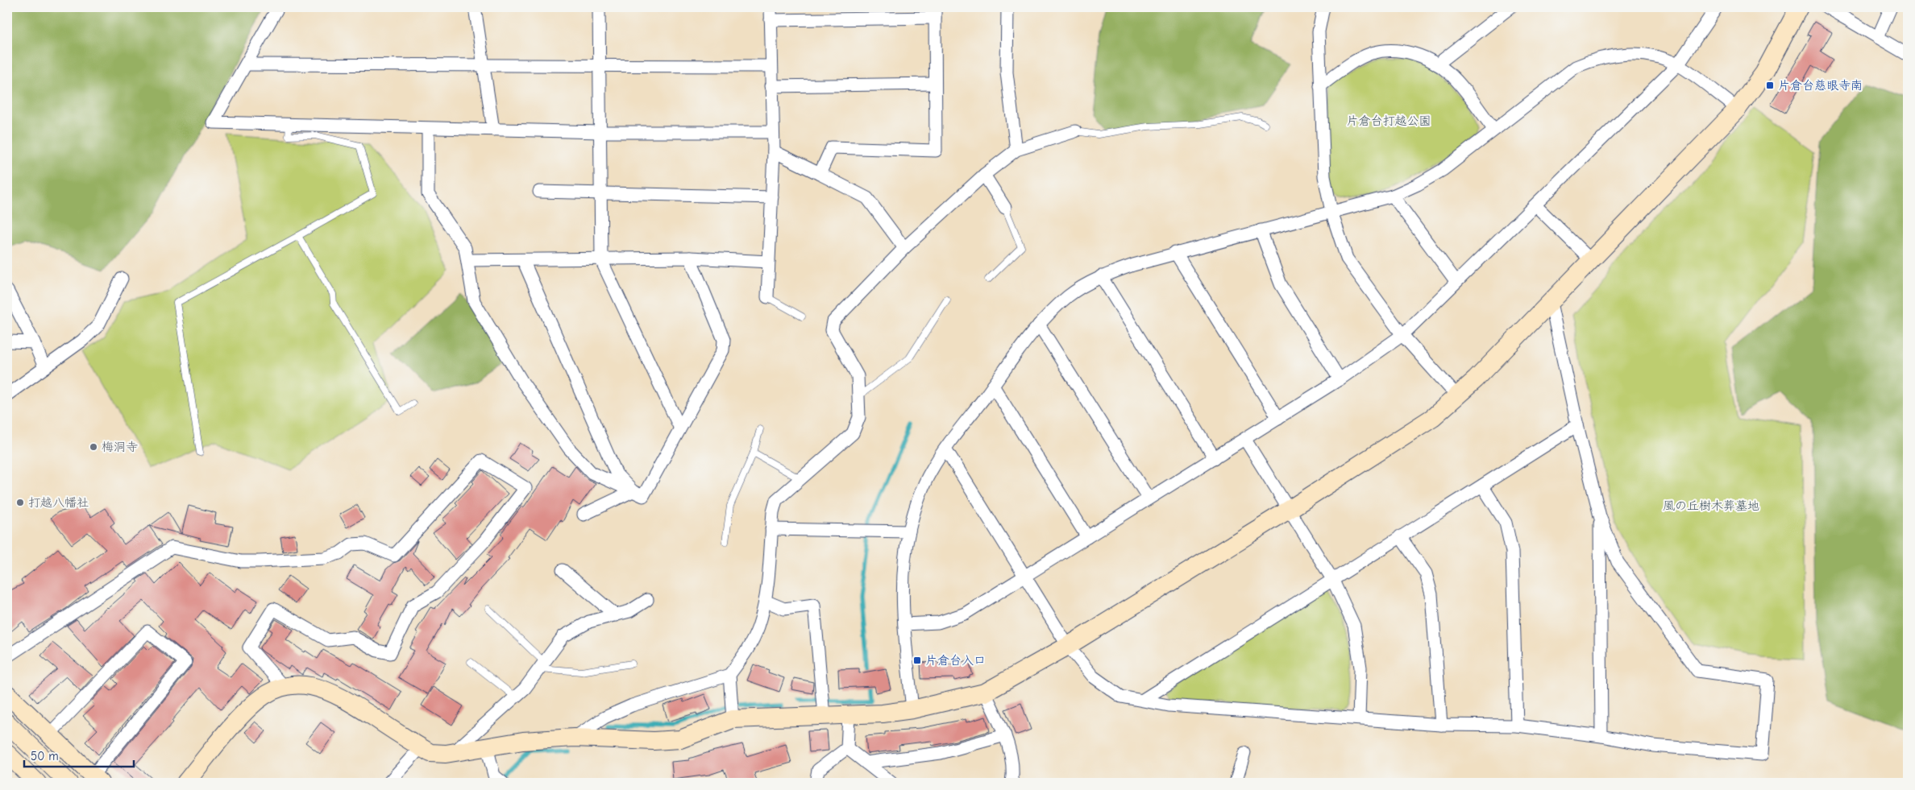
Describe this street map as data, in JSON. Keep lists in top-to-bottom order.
{
  "parks": ["片倉台打越公園", "風の丘樹木葬墓地"],
  "places": {
    "transit": ["片倉台慈眼寺南", "片倉台入口"],
    "other": ["梅洞寺", "打越八幡社"]
  },
  "scale_bar": "50 m"
}
